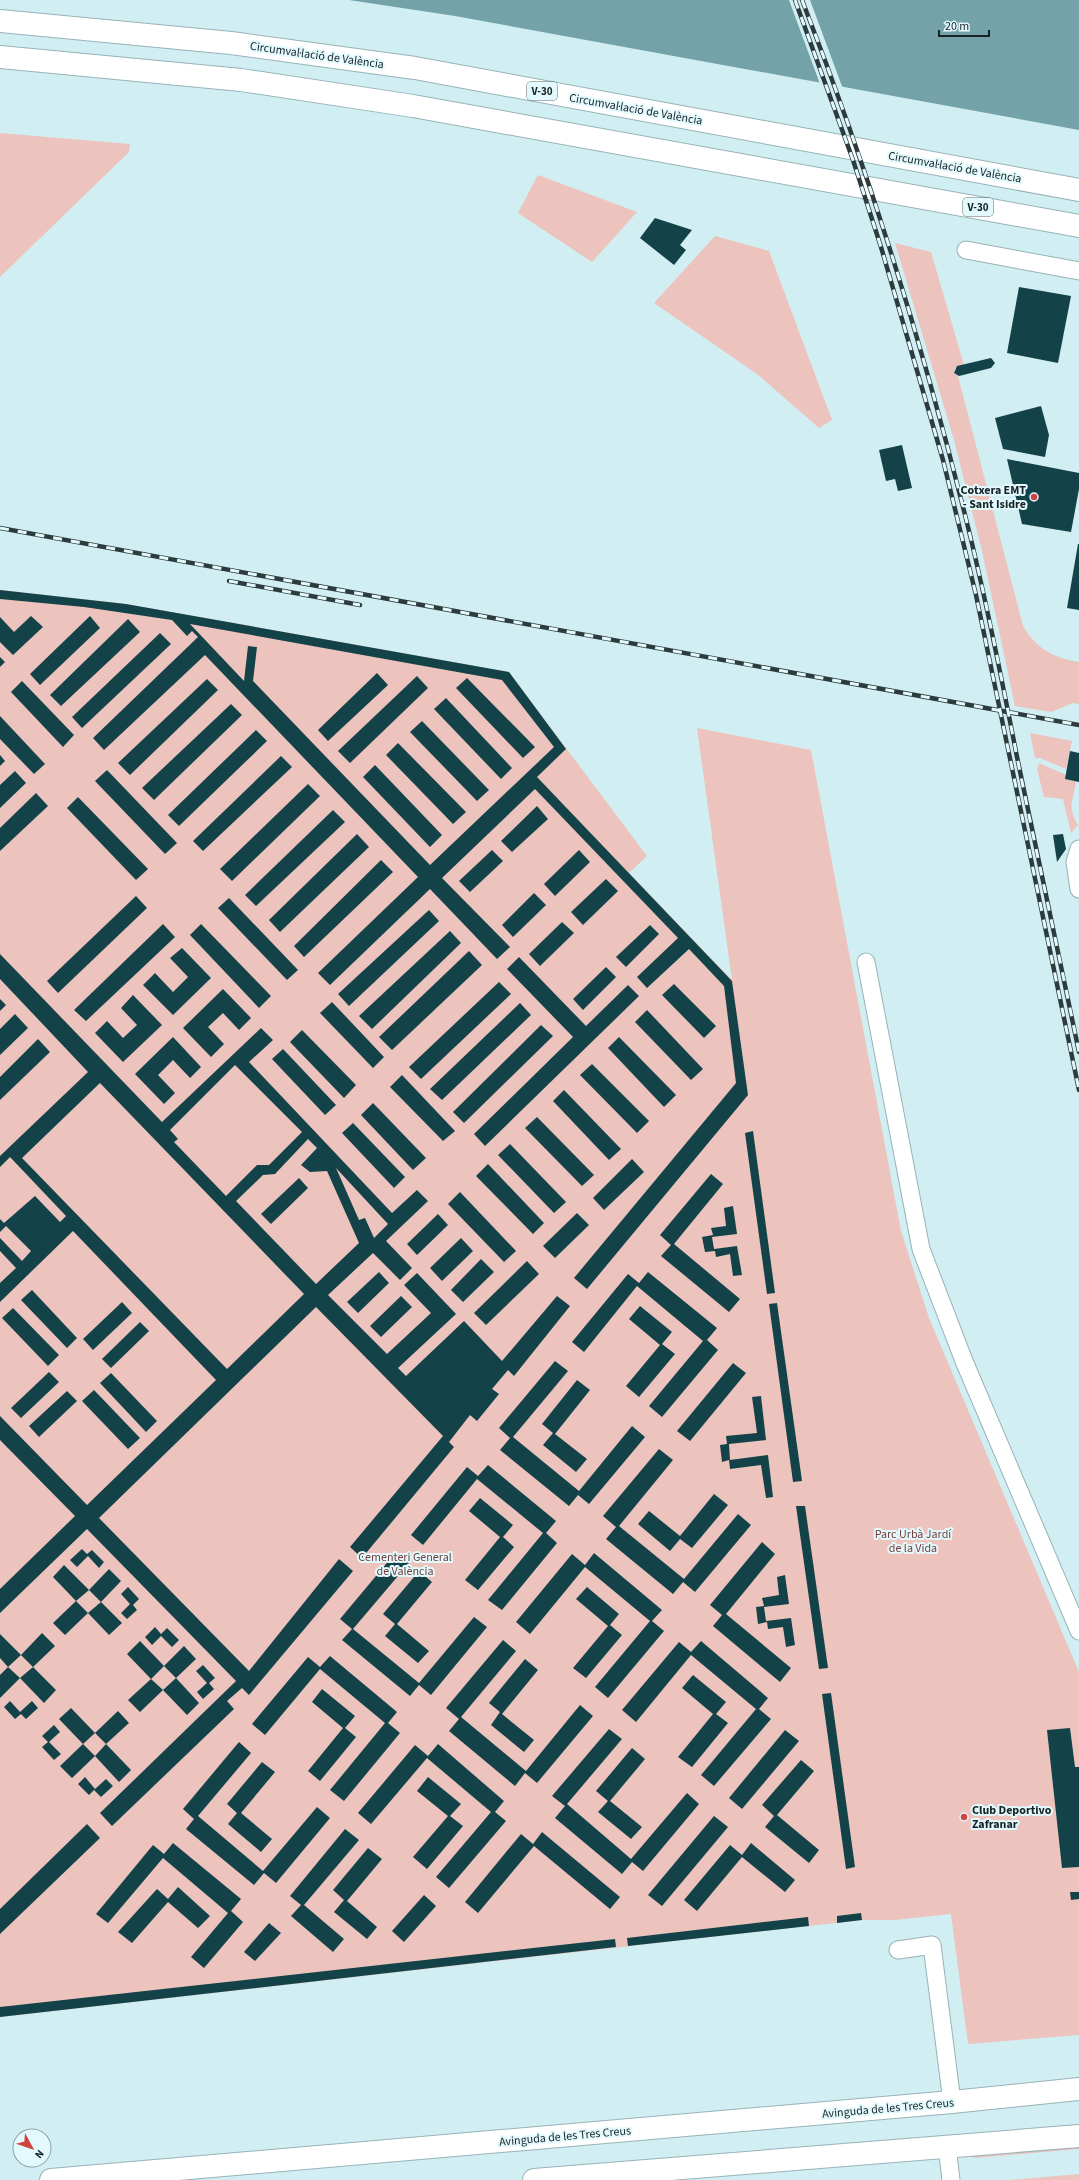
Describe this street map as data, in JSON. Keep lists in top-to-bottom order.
{
  "streets": {
    "main road": ["Circumval·lació de València", "V-30", "Avinguda de les Tres Creus"]
  },
  "parks": ["Parc Urbà Jardí de la Vida", "Cementeri General de València"],
  "places": ["Cotxera EMT - Sant Isidre", "Club Deportivo Zafranar"],
  "scale_bar": "20 m",
  "north": "bottom right"
}
